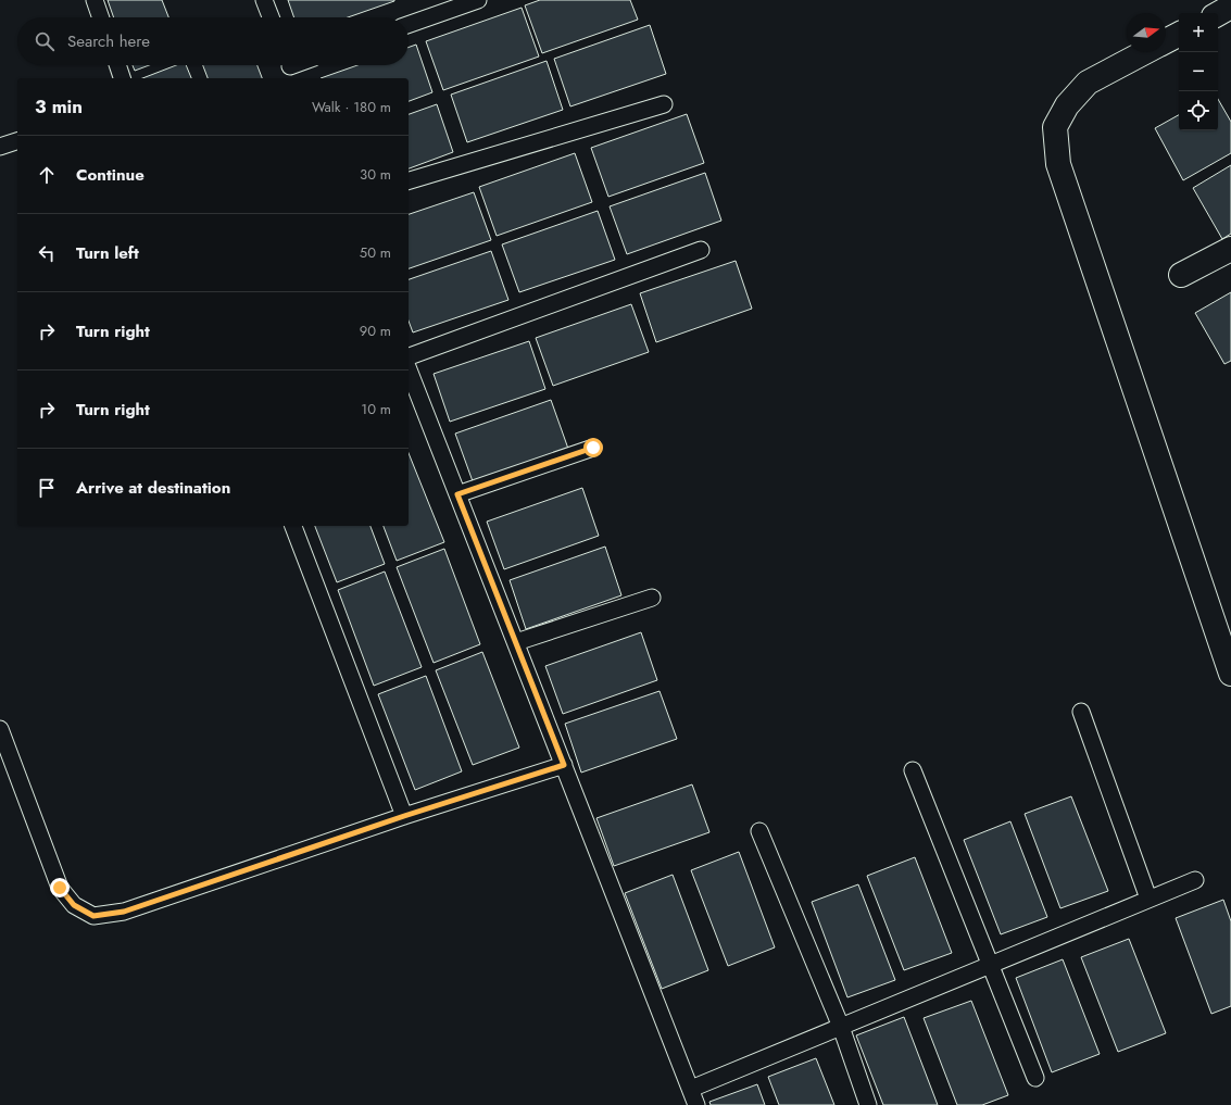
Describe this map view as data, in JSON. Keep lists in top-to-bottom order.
{
  "north": "right",
  "page": {
    "map_buttons": ["+", "−"],
    "search": "Search here",
    "heading": ["3 min", "Walk · 180 m"],
    "list": [
      ["Continue", "30 m"],
      ["Turn left", "50 m"],
      ["Turn right", "90 m"],
      ["Turn right", "10 m"],
      "Arrive at destination"
    ]
  }
}
